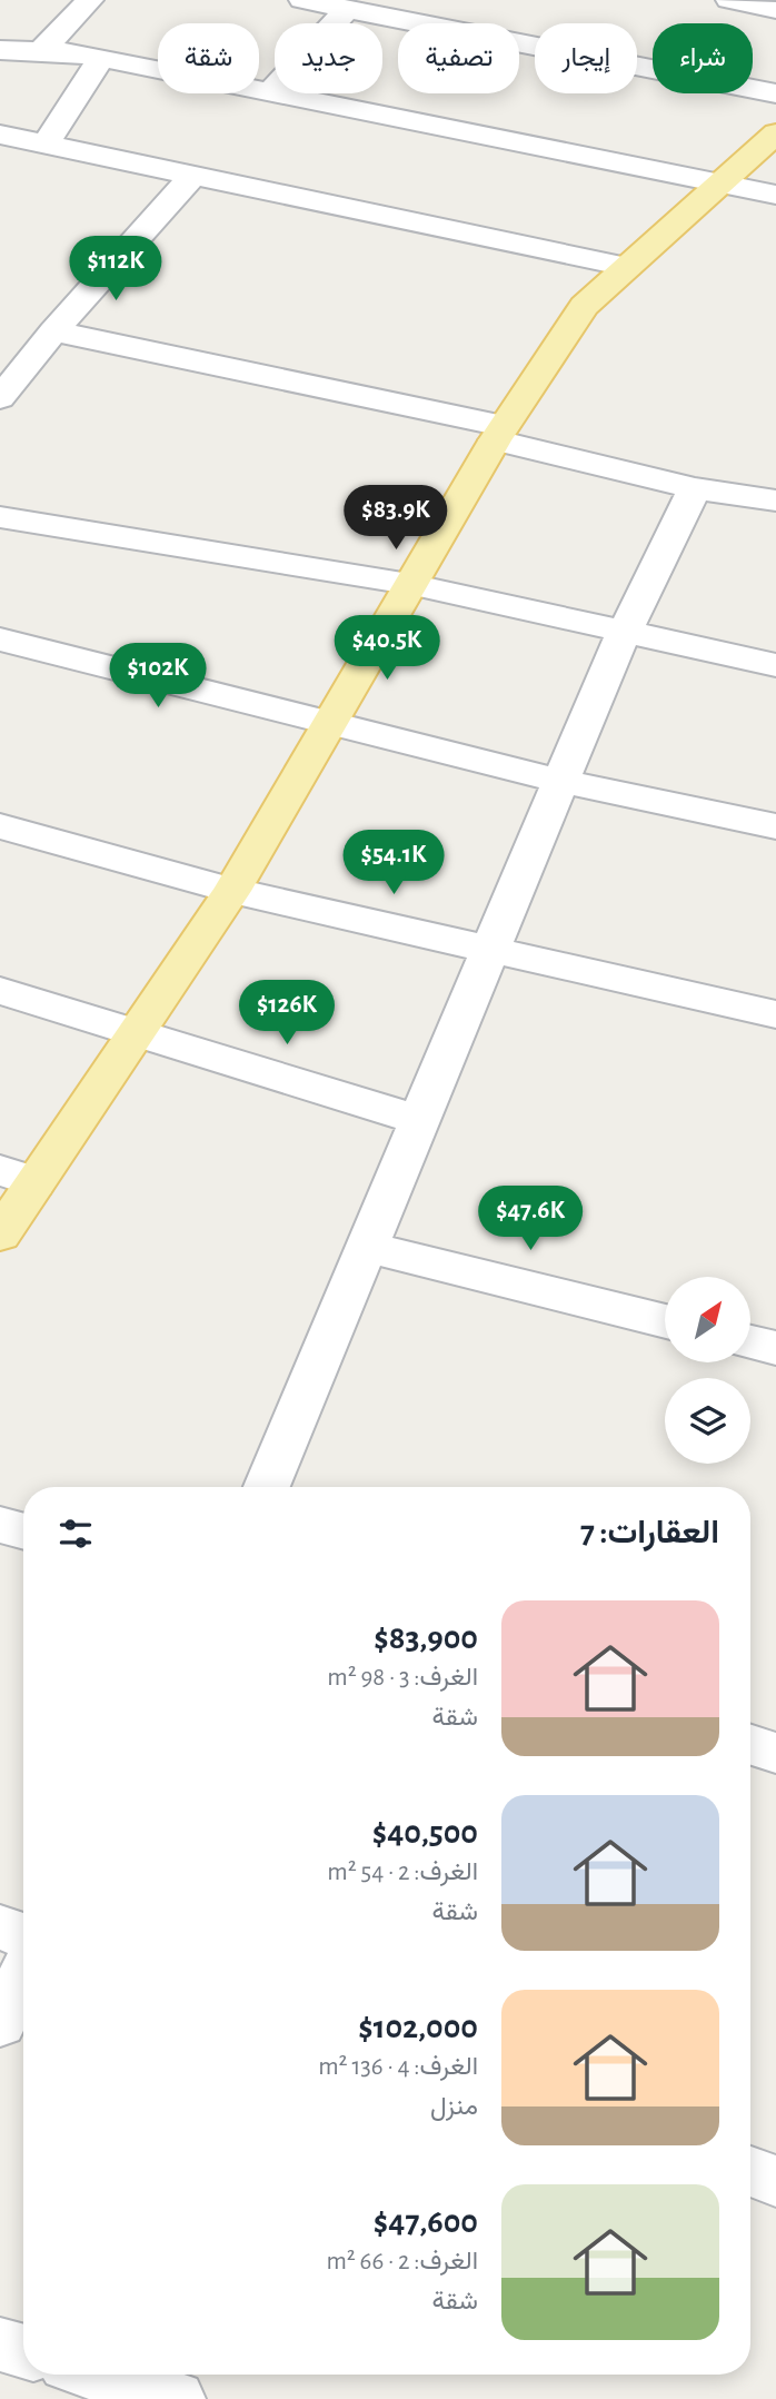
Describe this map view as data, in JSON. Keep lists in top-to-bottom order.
{
  "north": "top right",
  "page": {
    "chip": [
      "شراء",
      "إيجار",
      "تصفية",
      "جديد",
      "شقة"
    ],
    "price": [
      "$112K",
      "$83.9K",
      "$40.5K",
      "$102K",
      "$54.1K",
      "$126K",
      "$47.6K"
    ],
    "heading": "العقارات: 7",
    "list": [
      {
        "name": "$83,900",
        "note": "الغرف: 3 · 98 m² · شقة"
      },
      {
        "name": "$40,500",
        "note": "الغرف: 2 · 54 m² · شقة"
      },
      {
        "name": "$102,000",
        "note": "الغرف: 4 · 136 m² · منزل"
      },
      {
        "name": "$47,600",
        "note": "الغرف: 2 · 66 m² · شقة"
      }
    ]
  }
}
